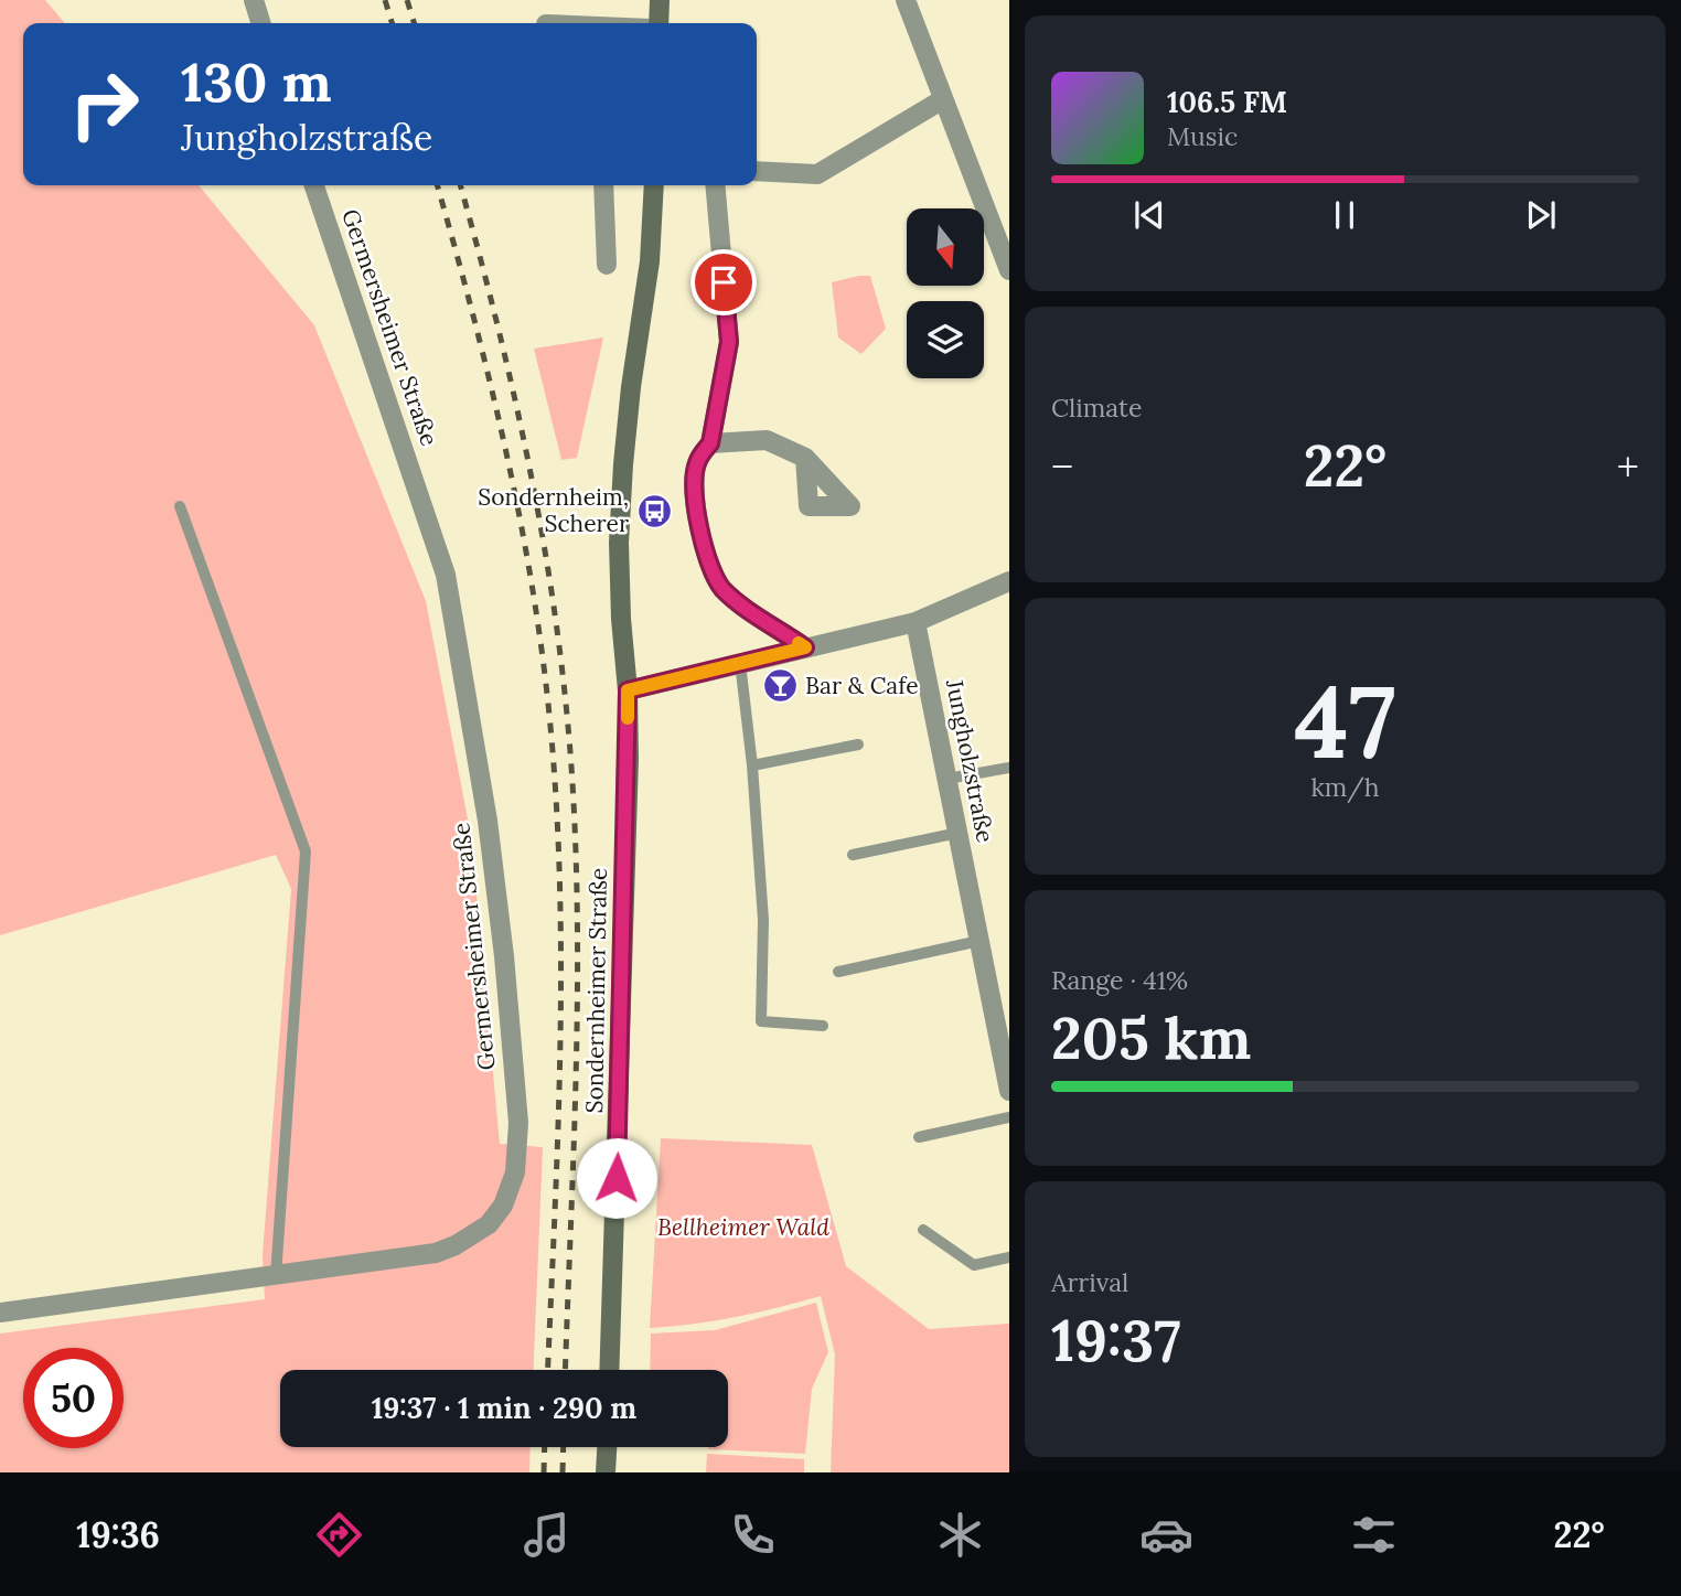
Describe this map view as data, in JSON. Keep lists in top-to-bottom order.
{
  "streets": {
    "main road": ["Sondernheimer Straße"],
    "street": ["Germersheimer Straße", "Jungholzstraße"]
  },
  "parks": ["Bellheimer Wald"],
  "places": {
    "bus stop": ["Sondernheim, Scherer"],
    "bar": ["Bar & Cafe"]
  },
  "north": "bottom",
  "page": {
    "turn": ["130 m", "Jungholzstraße"],
    "song": ["106.5 FM", "Music"],
    "tile": [
      "Climate",
      ["47", "km/h"],
      ["Range · 41%", "205 km"],
      ["Arrival", "19:37"]
    ],
    "heat": ["−", "22°", "+"],
    "limit": "50",
    "trip": "19:37 · 1 min · 290 m",
    "tabs": ["19:36", "22°"]
  }
}
